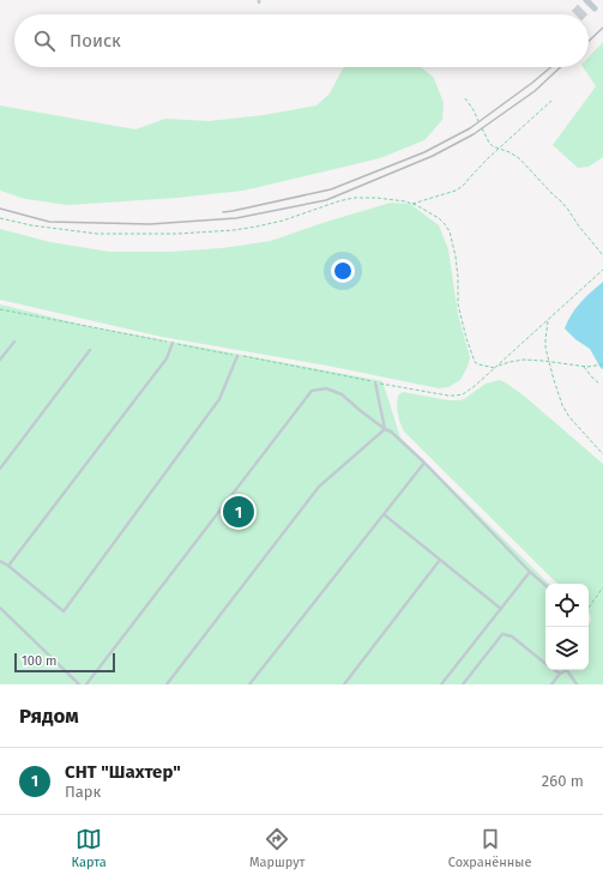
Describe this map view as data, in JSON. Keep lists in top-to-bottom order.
{
  "scale_bar": "100 m",
  "page": {
    "search": "Поиск",
    "pins": "1",
    "scale": "100 m",
    "heading": "Рядом",
    "list": [
      {
        "mark": "1",
        "name": "СНТ \"Шахтер\"",
        "note": "Парк",
        "value": "260 m"
      }
    ],
    "nav": ["Карта", "Маршрут", "Сохранённые"]
  }
}
